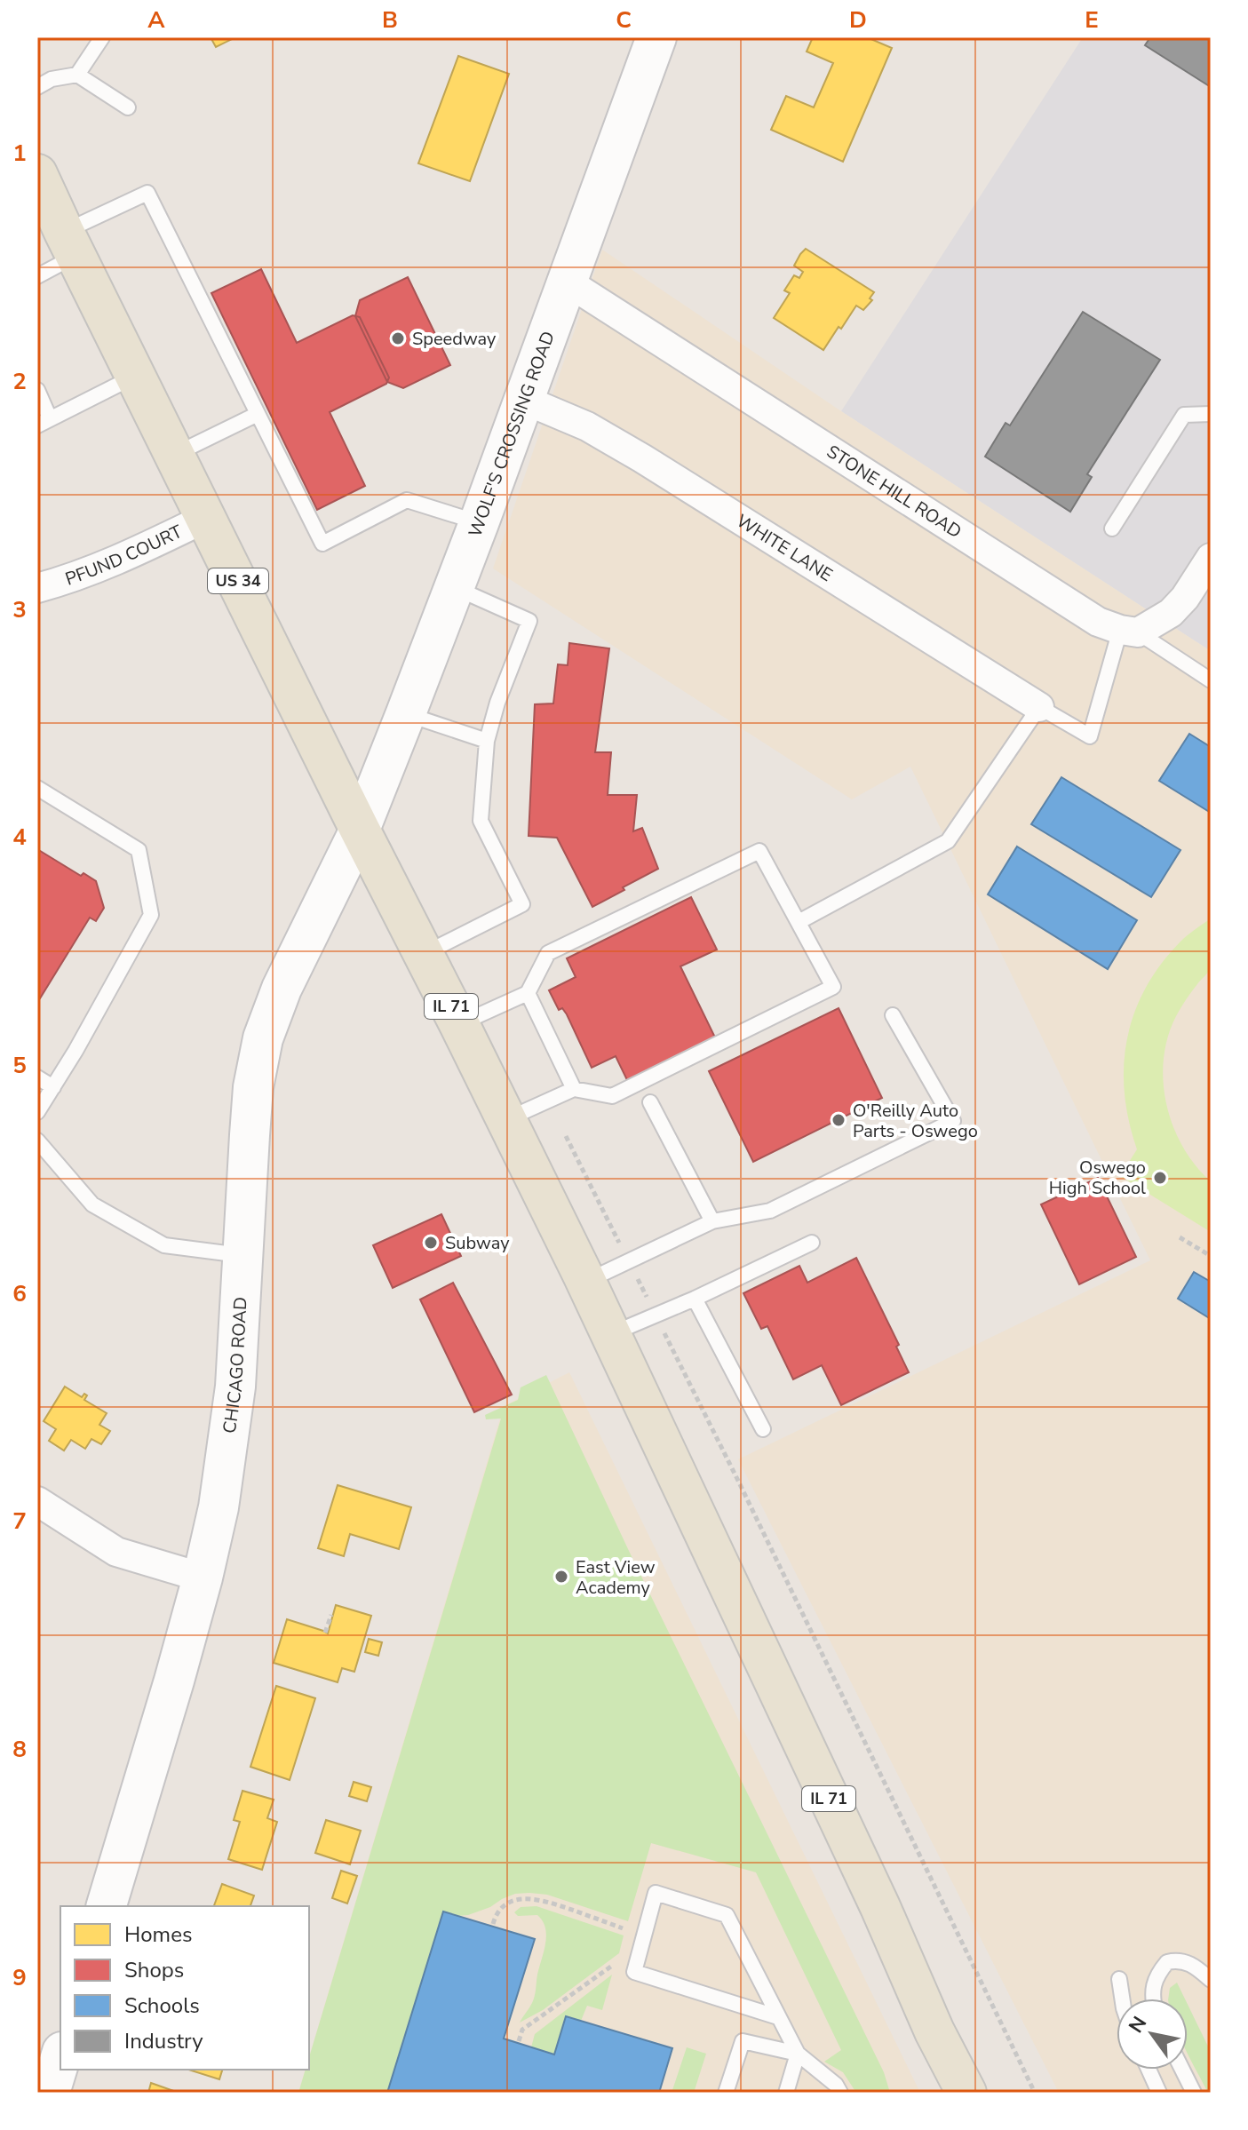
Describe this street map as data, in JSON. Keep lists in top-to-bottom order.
{
  "streets": {
    "main road": [
      "WOLF'S CROSSING ROAD",
      "US 34",
      "IL 71",
      "CHICAGO ROAD"
    ],
    "street": ["STONE HILL ROAD", "WHITE LANE", "PFUND COURT"]
  },
  "crossings": [
    ["WOLF'S CROSSING ROAD", "STONE HILL ROAD"],
    ["WOLF'S CROSSING ROAD", "WHITE LANE"],
    ["WOLF'S CROSSING ROAD", "US 34"],
    ["WOLF'S CROSSING ROAD", "IL 71"],
    ["WOLF'S CROSSING ROAD", "CHICAGO ROAD"],
    ["PFUND COURT", "US 34"],
    ["US 34", "IL 71"],
    ["US 34", "CHICAGO ROAD"],
    ["IL 71", "CHICAGO ROAD"]
  ],
  "places": [
    "Speedway",
    "O'Reilly Auto Parts - Oswego",
    "Oswego High School",
    "Subway",
    "East View Academy"
  ],
  "legend": [
    "Homes",
    "Shops",
    "Schools",
    "Industry"
  ],
  "north": "top left",
  "grid": {
    "columns": [
      "A",
      "B",
      "C",
      "D",
      "E"
    ],
    "rows": [
      "1",
      "2",
      "3",
      "4",
      "5",
      "6",
      "7",
      "8",
      "9"
    ]
  }
}
